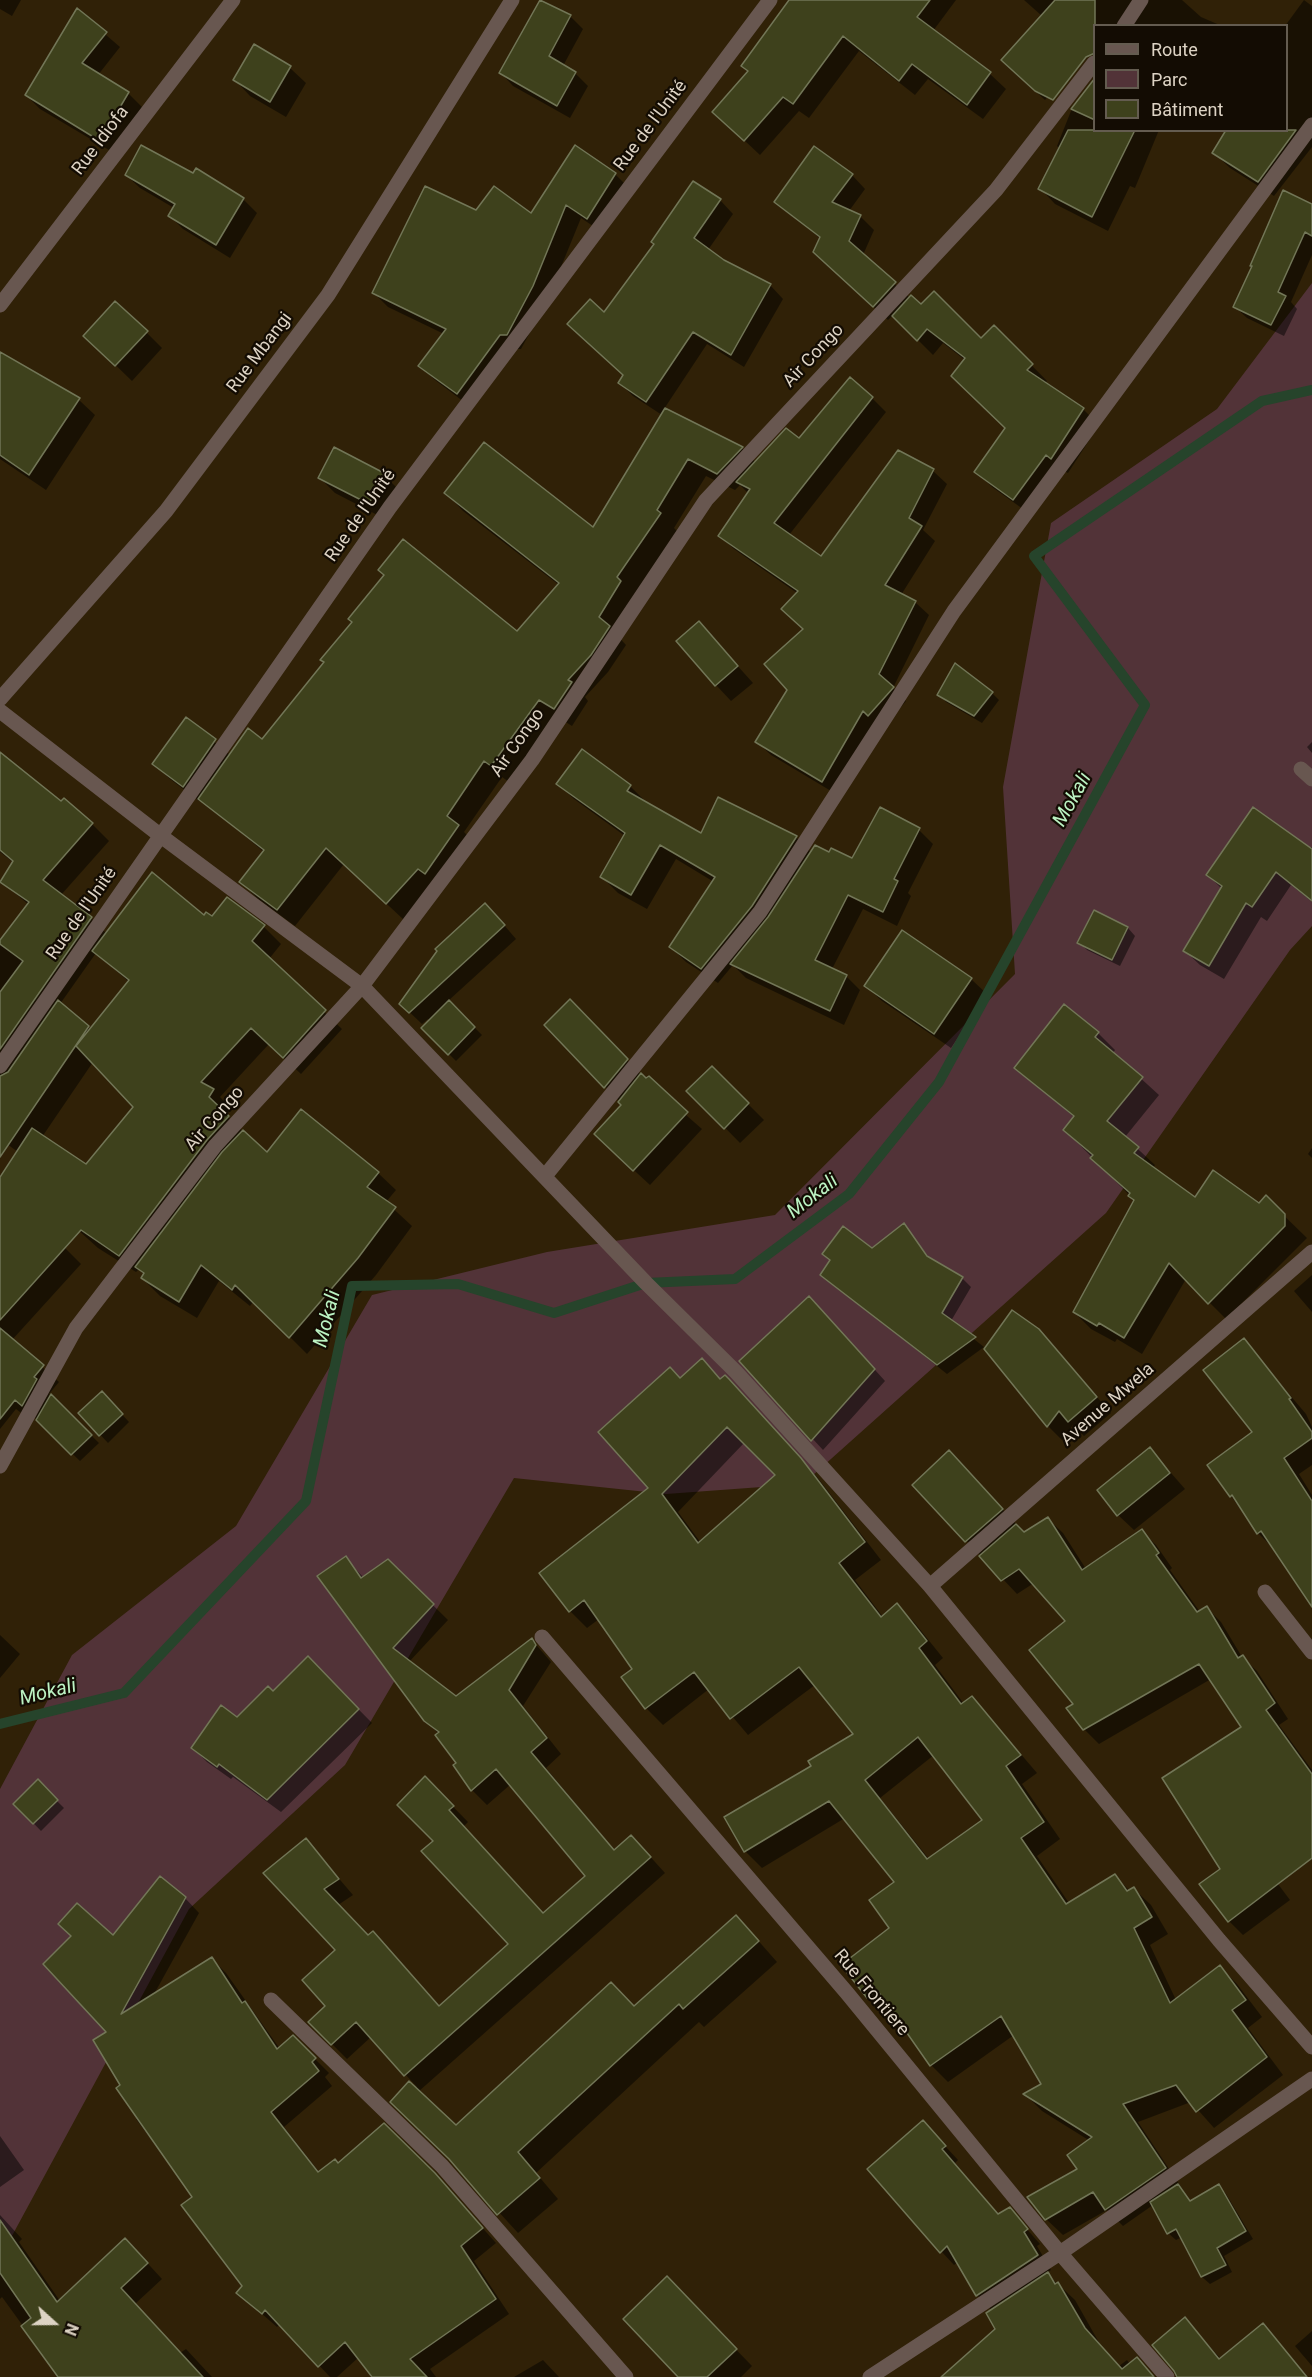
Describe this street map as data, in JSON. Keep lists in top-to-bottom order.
{
  "streets": {
    "street": [
      "Rue de l'Unité",
      "Rue Idiofa",
      "Rue Mbangi",
      "Air Congo",
      "Avenue Mwela",
      "Rue Frontiere"
    ]
  },
  "water": ["Mokali"],
  "legend": ["Route", "Parc", "Bâtiment"],
  "north": "right"
}
